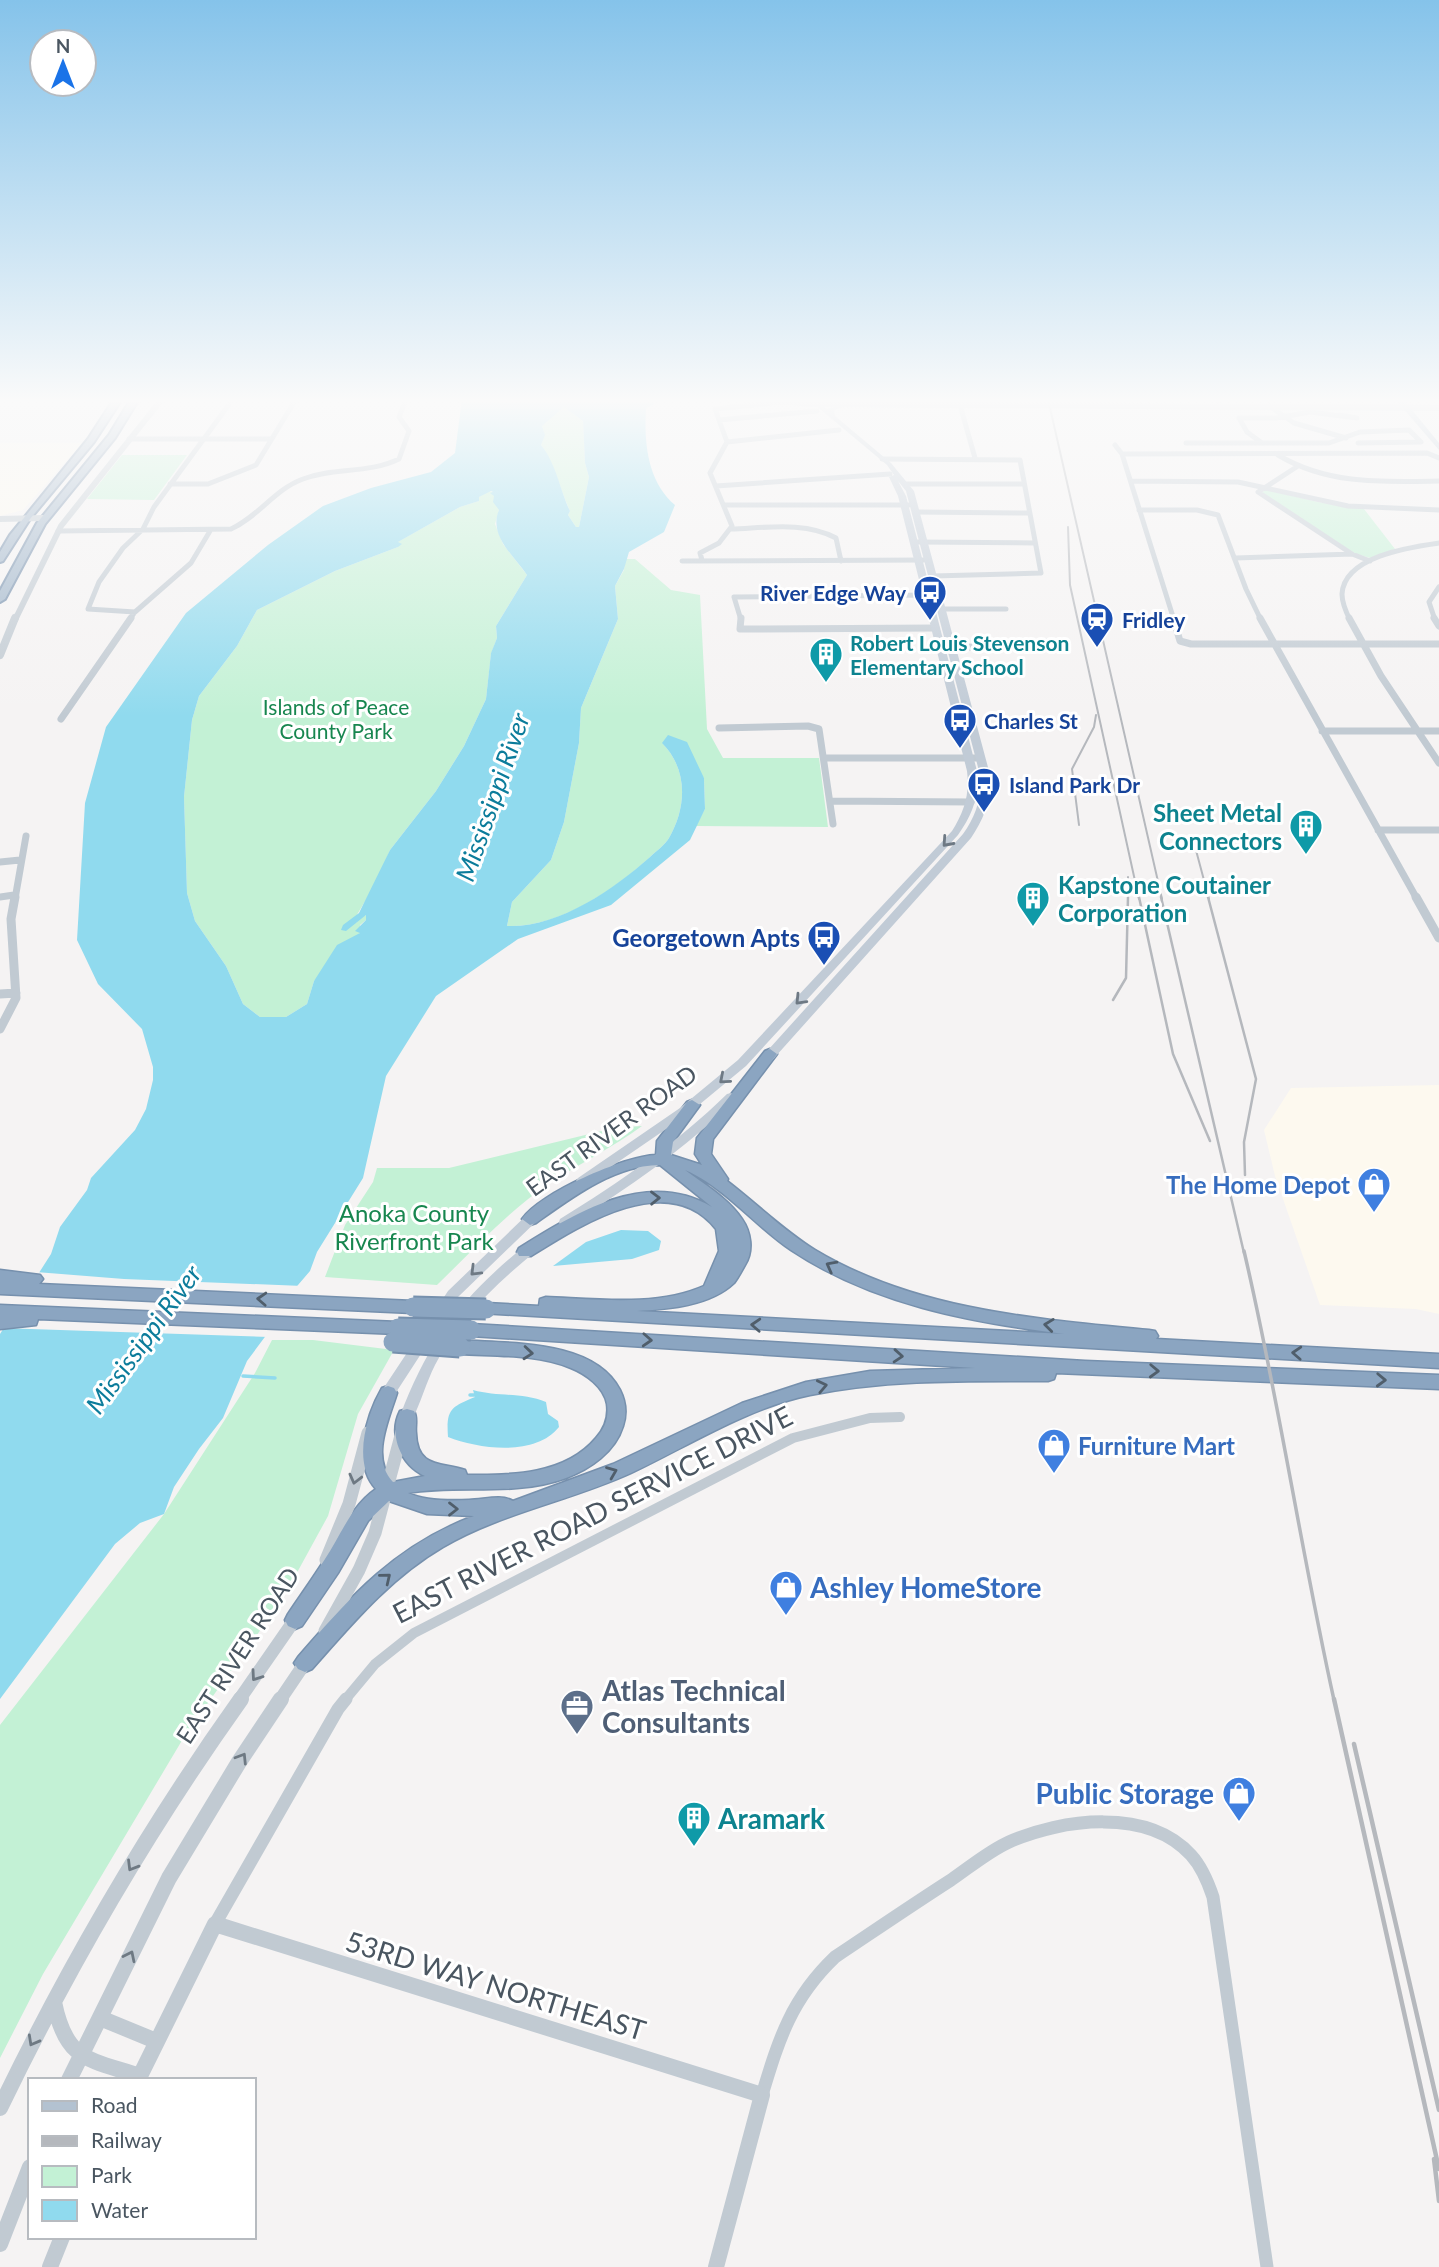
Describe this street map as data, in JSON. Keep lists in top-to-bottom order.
{
  "streets": {
    "main road": ["EAST RIVER ROAD"],
    "street": ["EAST RIVER ROAD SERVICE DRIVE", "53RD WAY NORTHEAST"]
  },
  "crossings": [
    ["EAST RIVER ROAD SERVICE DRIVE", "53RD WAY NORTHEAST"]
  ],
  "water": ["Mississippi River"],
  "parks": ["Islands of Peace County Park", "Anoka County Riverfront Park"],
  "places": {
    "bus stop": [
      "River Edge Way",
      "Charles St",
      "Island Park Dr",
      "Georgetown Apts"
    ],
    "station": ["Fridley"],
    "building": [
      "Robert Louis Stevenson Elementary School",
      "Sheet Metal Connectors",
      "Kapstone Coutainer Corporation",
      "Aramark"
    ],
    "shop": [
      "The Home Depot",
      "Furniture Mart",
      "Ashley HomeStore",
      "Public Storage"
    ],
    "office": ["Atlas Technical Consultants"]
  },
  "legend": [
    "Road",
    "Railway",
    "Park",
    "Water"
  ],
  "north": "top"
}
